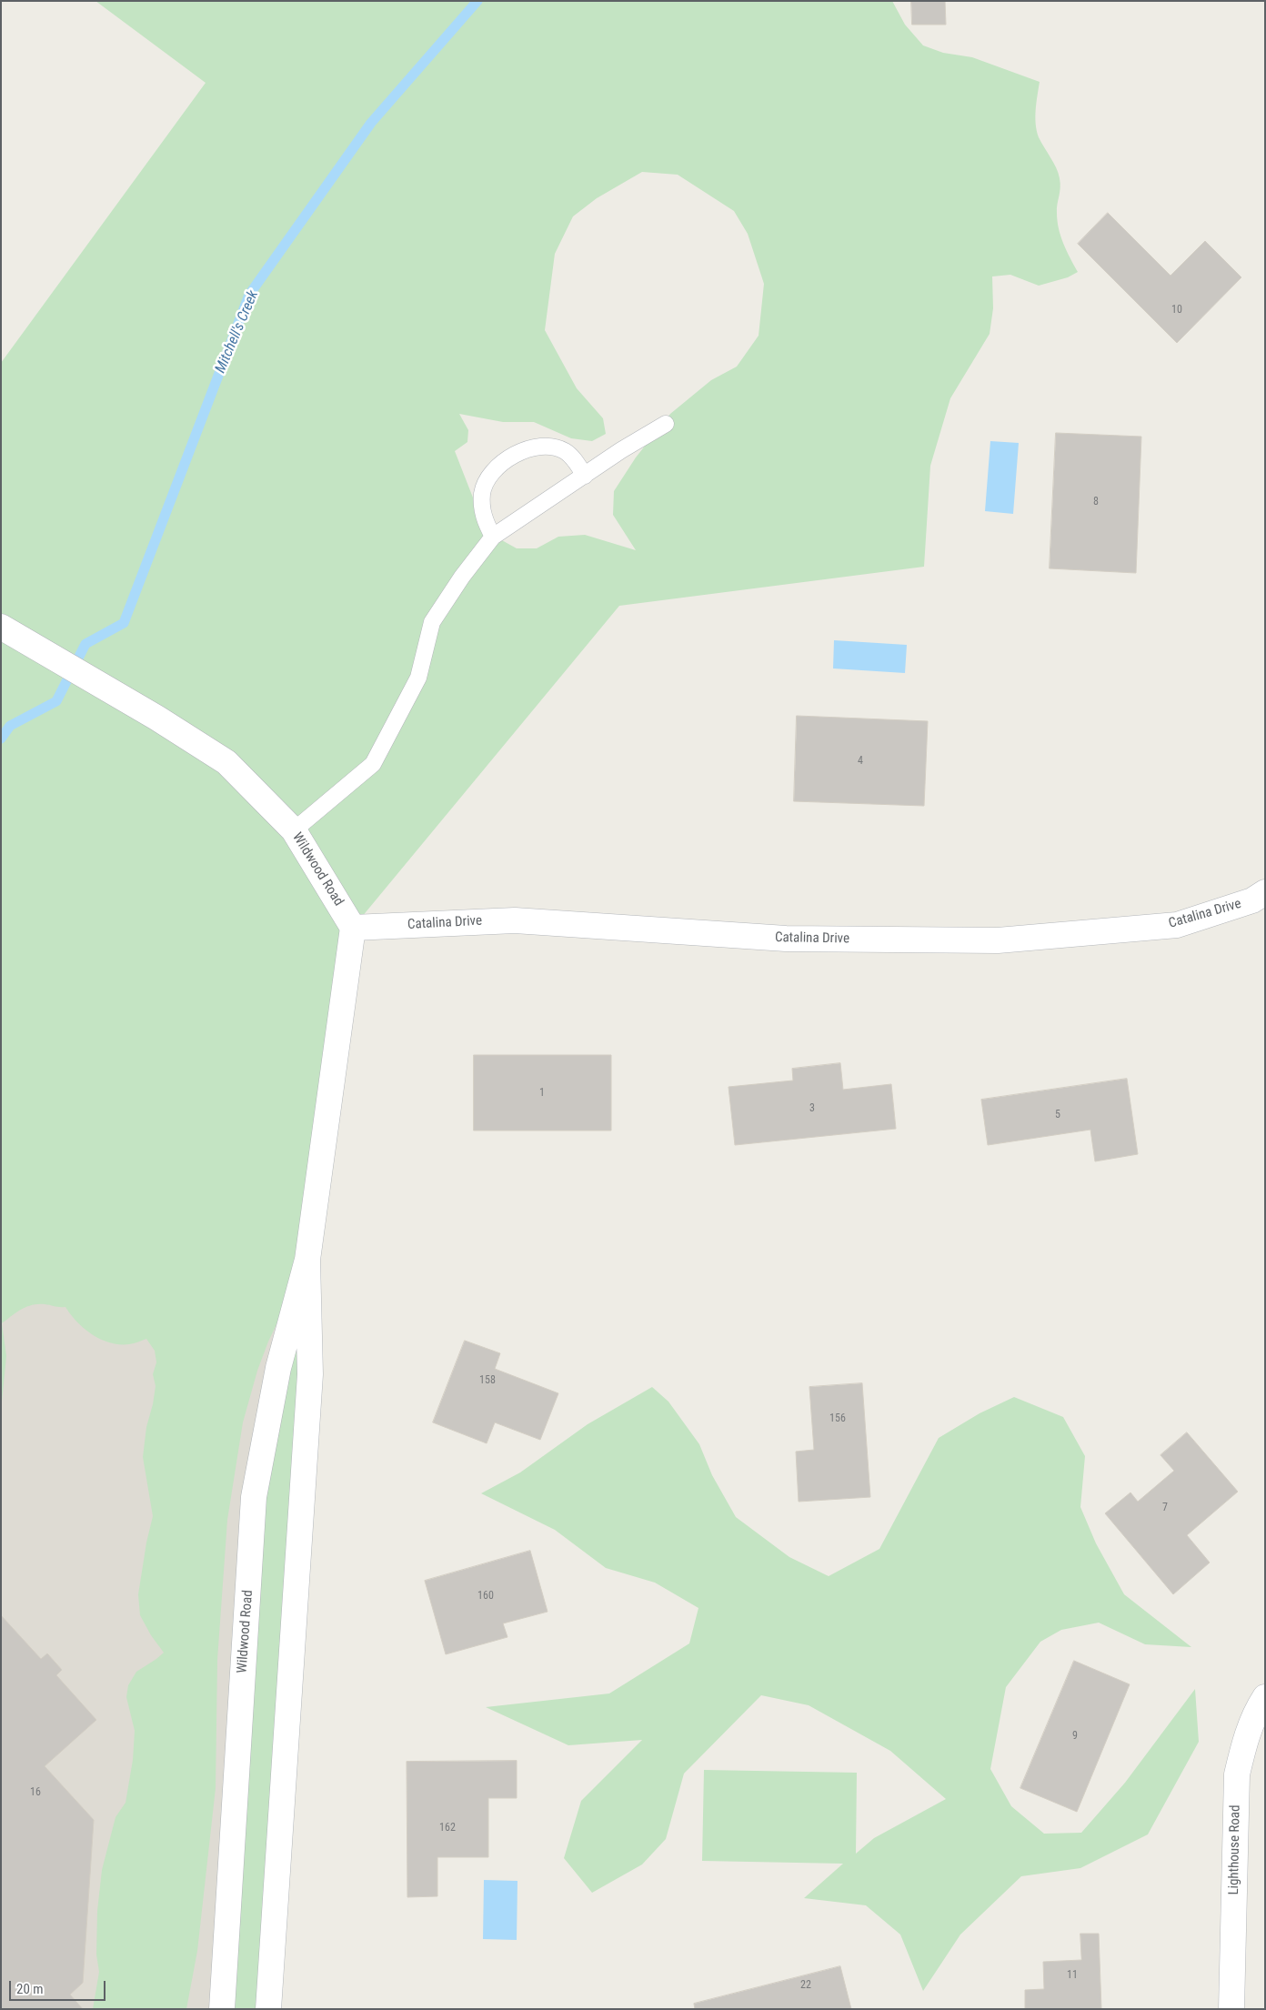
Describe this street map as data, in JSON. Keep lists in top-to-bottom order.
{
  "streets": {
    "street": ["Wildwood Road", "Catalina Drive", "Lighthouse Road"]
  },
  "crossings": [
    ["Wildwood Road", "Catalina Drive"]
  ],
  "water": ["Mitchell's Creek"],
  "house_numbers": [
    "10",
    "8",
    "4",
    "1",
    "3",
    "5",
    "158",
    "156",
    "7",
    "160",
    "9",
    "16",
    "162",
    "11",
    "22"
  ],
  "scale_bar": "20 m"
}
